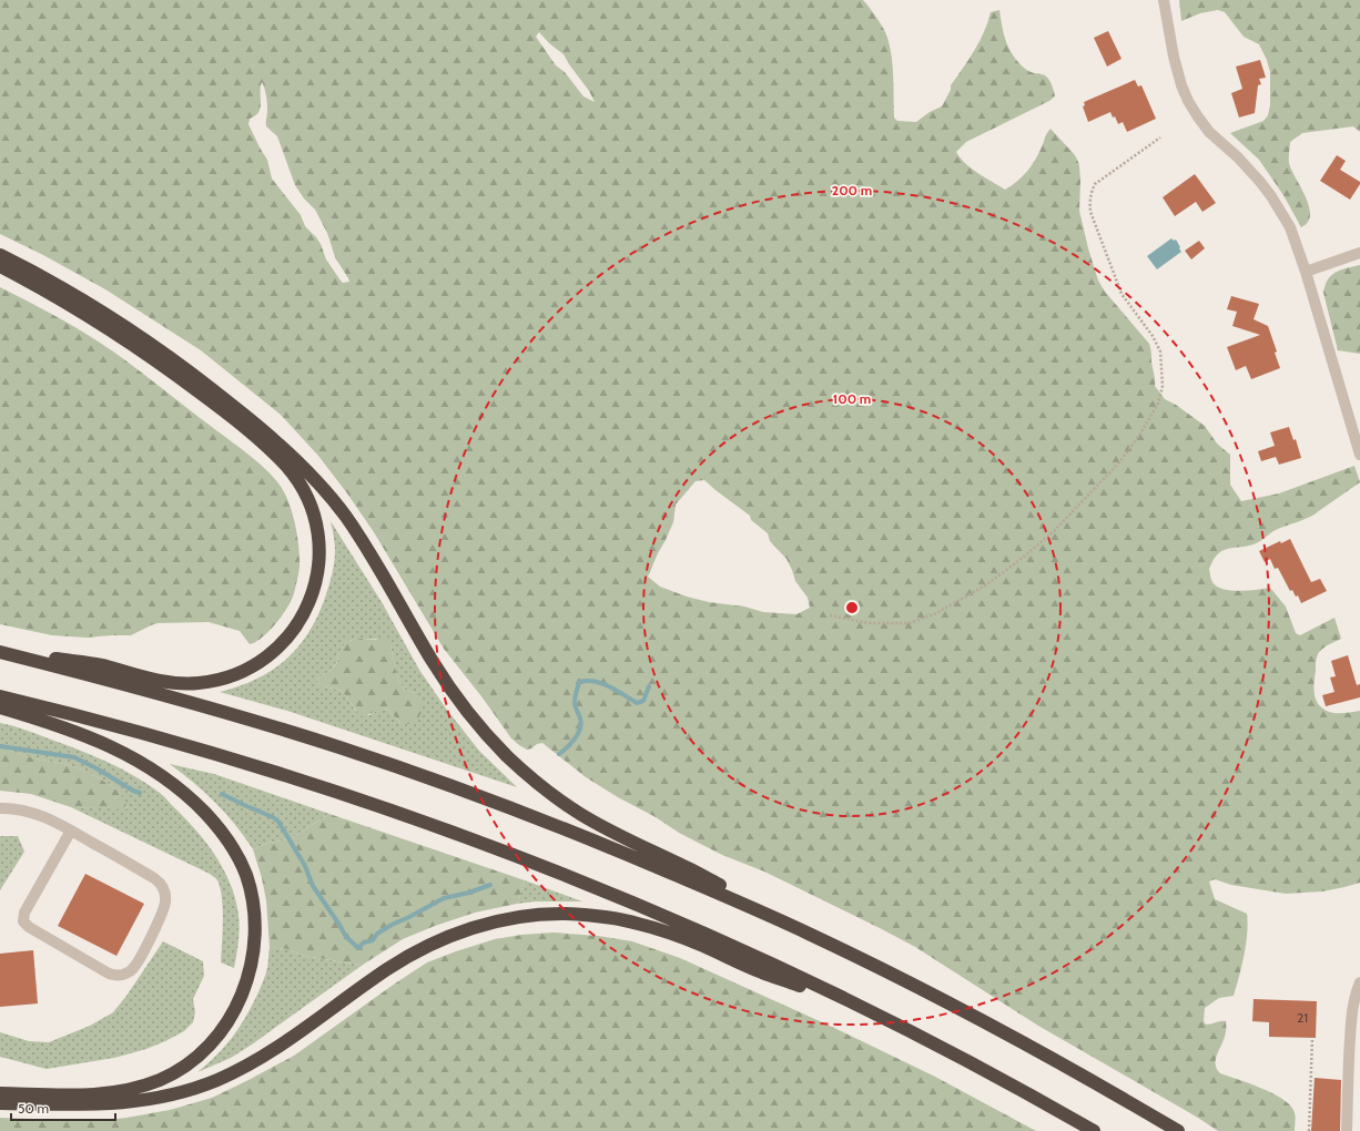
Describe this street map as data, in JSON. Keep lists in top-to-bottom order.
{
  "house_numbers": ["21"],
  "scale_bar": "50 m",
  "rings": ["200 m", "100 m"]
}
